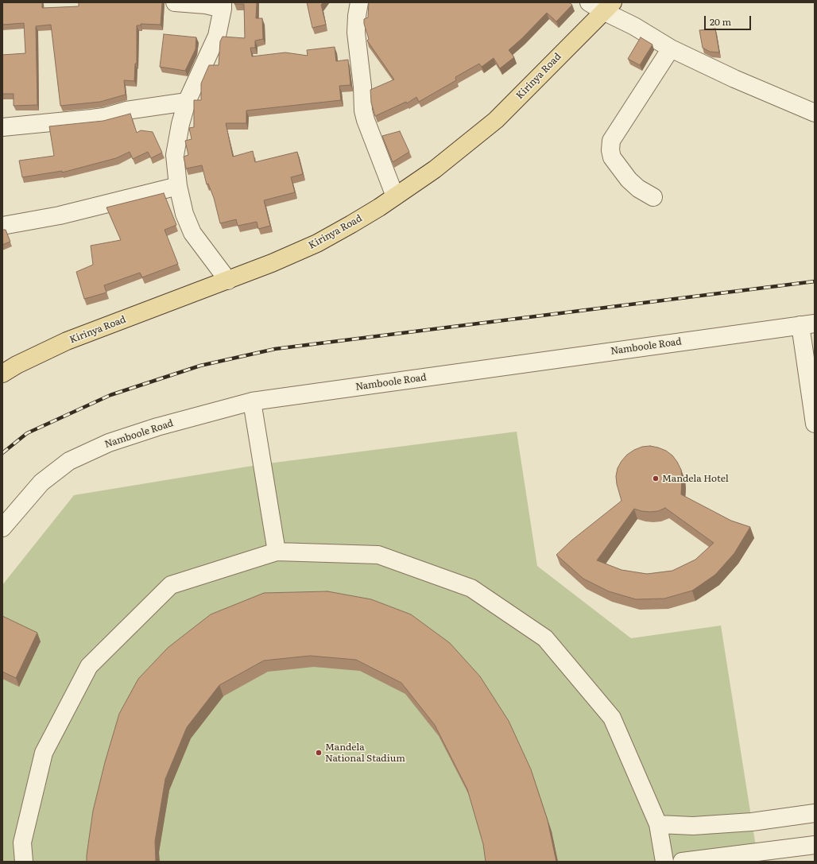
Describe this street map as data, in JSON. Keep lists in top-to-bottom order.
{
  "streets": {
    "main road": ["Kirinya Road"],
    "street": ["Namboole Road"]
  },
  "places": ["Mandela Hotel", "Mandela National Stadium"],
  "scale_bar": "20 m"
}
